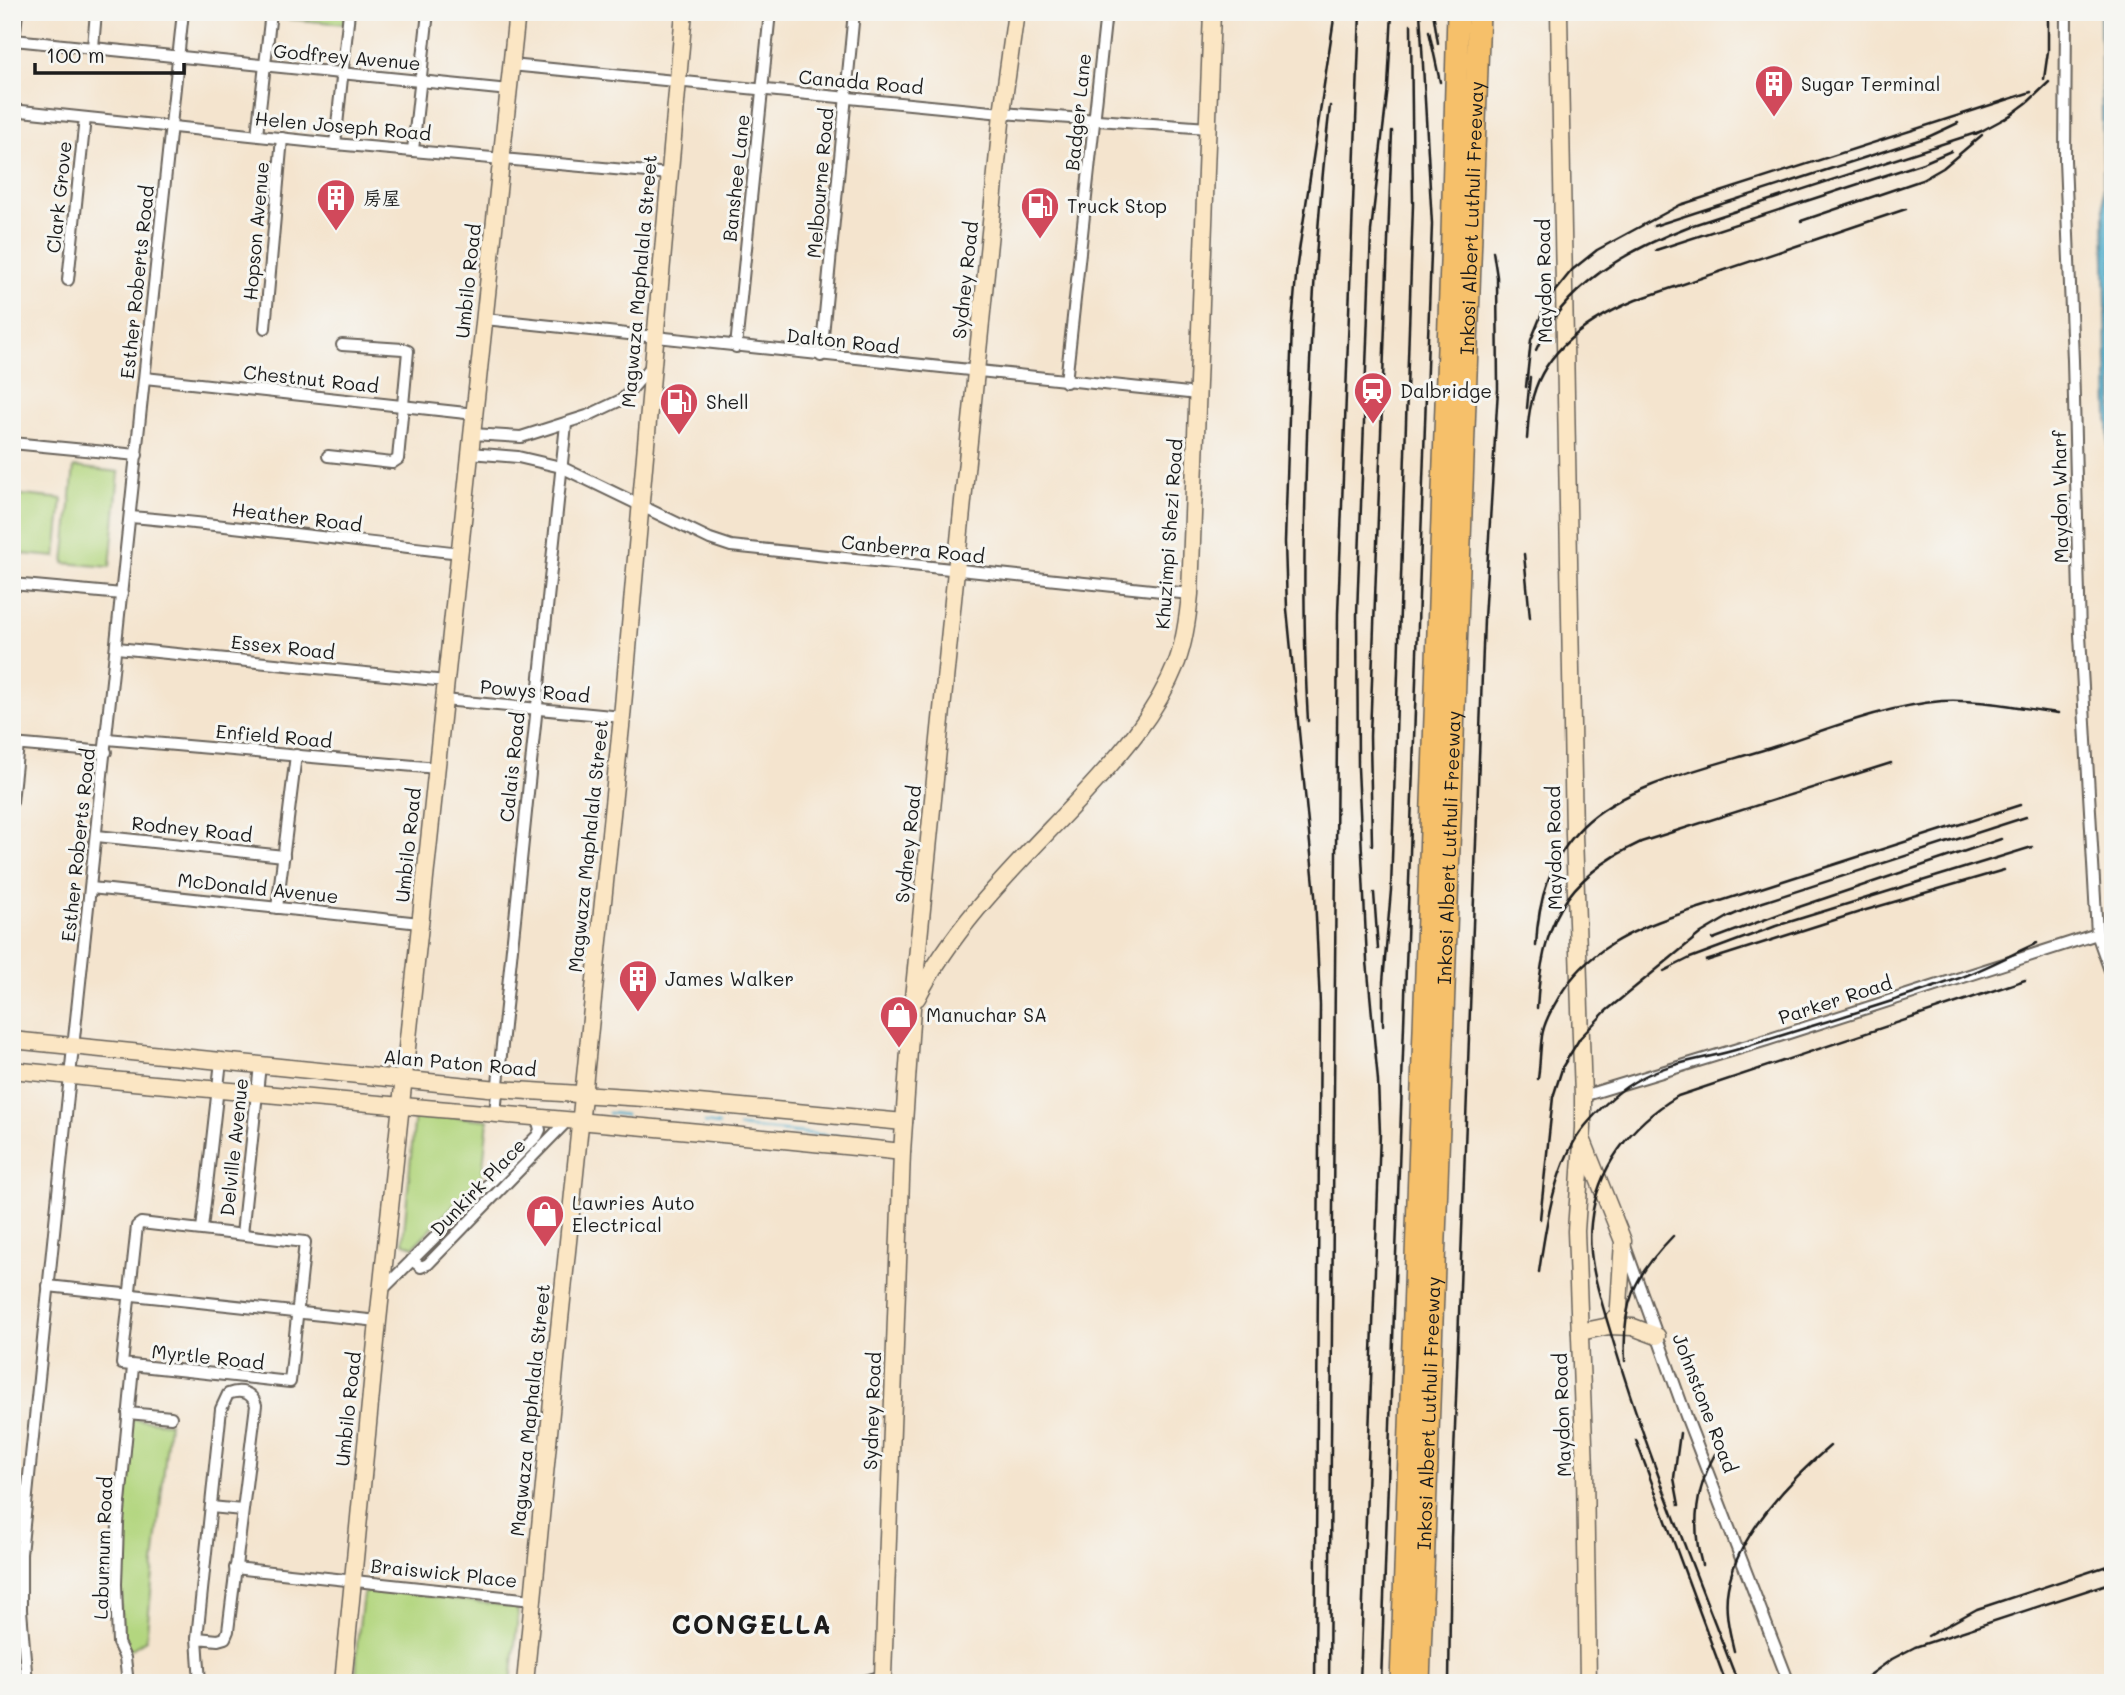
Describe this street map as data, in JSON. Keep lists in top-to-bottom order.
{
  "streets": {
    "highway": ["Inkosi Albert Luthuli Freeway"],
    "street": [
      "Godfrey Avenue",
      "Canada Road",
      "Badger Lane",
      "Helen Joseph Road",
      "Banshee Lane",
      "Melbourne Road",
      "Clark Grove",
      "Hopson Avenue",
      "Sydney Road",
      "Umbilo Road",
      "Magwaza Maphalala Street",
      "Maydon Road",
      "Esther Roberts Road",
      "Dalton Road",
      "Chestnut Road",
      "Maydon Wharf",
      "Heather Road",
      "Khuzimpi Shezi Road",
      "Canberra Road",
      "Essex Road",
      "Powys Road",
      "Enfield Road",
      "Calais Road",
      "Rodney Road",
      "McDonald Avenue",
      "Parker Road",
      "Alan Paton Road",
      "Delville Avenue",
      "Dunkirk Place",
      "Myrtle Road",
      "Johnstone Road",
      "Laburnum Road",
      "Braiswick Place"
    ]
  },
  "crossings": [
    ["Godfrey Avenue", "Umbilo Road"],
    ["Godfrey Avenue", "Esther Roberts Road"],
    ["Canada Road", "Badger Lane"],
    ["Canada Road", "Banshee Lane"],
    ["Canada Road", "Melbourne Road"],
    ["Canada Road", "Sydney Road"],
    ["Canada Road", "Umbilo Road"],
    ["Canada Road", "Magwaza Maphalala Street"],
    ["Canada Road", "Khuzimpi Shezi Road"],
    ["Badger Lane", "Dalton Road"],
    ["Helen Joseph Road", "Clark Grove"],
    ["Helen Joseph Road", "Hopson Avenue"],
    ["Helen Joseph Road", "Umbilo Road"],
    ["Helen Joseph Road", "Magwaza Maphalala Street"],
    ["Helen Joseph Road", "Esther Roberts Road"],
    ["Banshee Lane", "Dalton Road"],
    ["Melbourne Road", "Dalton Road"],
    ["Sydney Road", "Dalton Road"],
    ["Sydney Road", "Khuzimpi Shezi Road"],
    ["Sydney Road", "Canberra Road"],
    ["Sydney Road", "Alan Paton Road"],
    ["Umbilo Road", "Dalton Road"],
    ["Umbilo Road", "Chestnut Road"],
    ["Umbilo Road", "Heather Road"],
    ["Umbilo Road", "Canberra Road"],
    ["Umbilo Road", "Essex Road"],
    ["Umbilo Road", "Powys Road"],
    ["Umbilo Road", "Enfield Road"],
    ["Umbilo Road", "McDonald Avenue"],
    ["Umbilo Road", "Alan Paton Road"],
    ["Umbilo Road", "Dunkirk Place"],
    ["Umbilo Road", "Braiswick Place"],
    ["Magwaza Maphalala Street", "Dalton Road"],
    ["Magwaza Maphalala Street", "Canberra Road"],
    ["Magwaza Maphalala Street", "Powys Road"],
    ["Magwaza Maphalala Street", "Alan Paton Road"],
    ["Magwaza Maphalala Street", "Dunkirk Place"],
    ["Magwaza Maphalala Street", "Braiswick Place"],
    ["Maydon Road", "Parker Road"],
    ["Maydon Road", "Johnstone Road"],
    ["Esther Roberts Road", "Chestnut Road"],
    ["Esther Roberts Road", "Heather Road"],
    ["Esther Roberts Road", "Essex Road"],
    ["Esther Roberts Road", "Enfield Road"],
    ["Esther Roberts Road", "Rodney Road"],
    ["Esther Roberts Road", "McDonald Avenue"],
    ["Esther Roberts Road", "Alan Paton Road"],
    ["Dalton Road", "Khuzimpi Shezi Road"],
    ["Maydon Wharf", "Parker Road"],
    ["Khuzimpi Shezi Road", "Canberra Road"],
    ["Canberra Road", "Calais Road"],
    ["Powys Road", "Calais Road"],
    ["Calais Road", "Alan Paton Road"],
    ["Alan Paton Road", "Delville Avenue"],
    ["Delville Avenue", "Myrtle Road"],
    ["Myrtle Road", "Laburnum Road"]
  ],
  "districts": ["CONGELLA"],
  "places": {
    "building": ["Sugar Terminal", "房屋", "James Walker"],
    "fuel station": ["Truck Stop", "Shell"],
    "station": ["Dalbridge"],
    "shop": ["Manuchar SA", "Lawries Auto Electrical"]
  },
  "scale_bar": "100 m"
}
